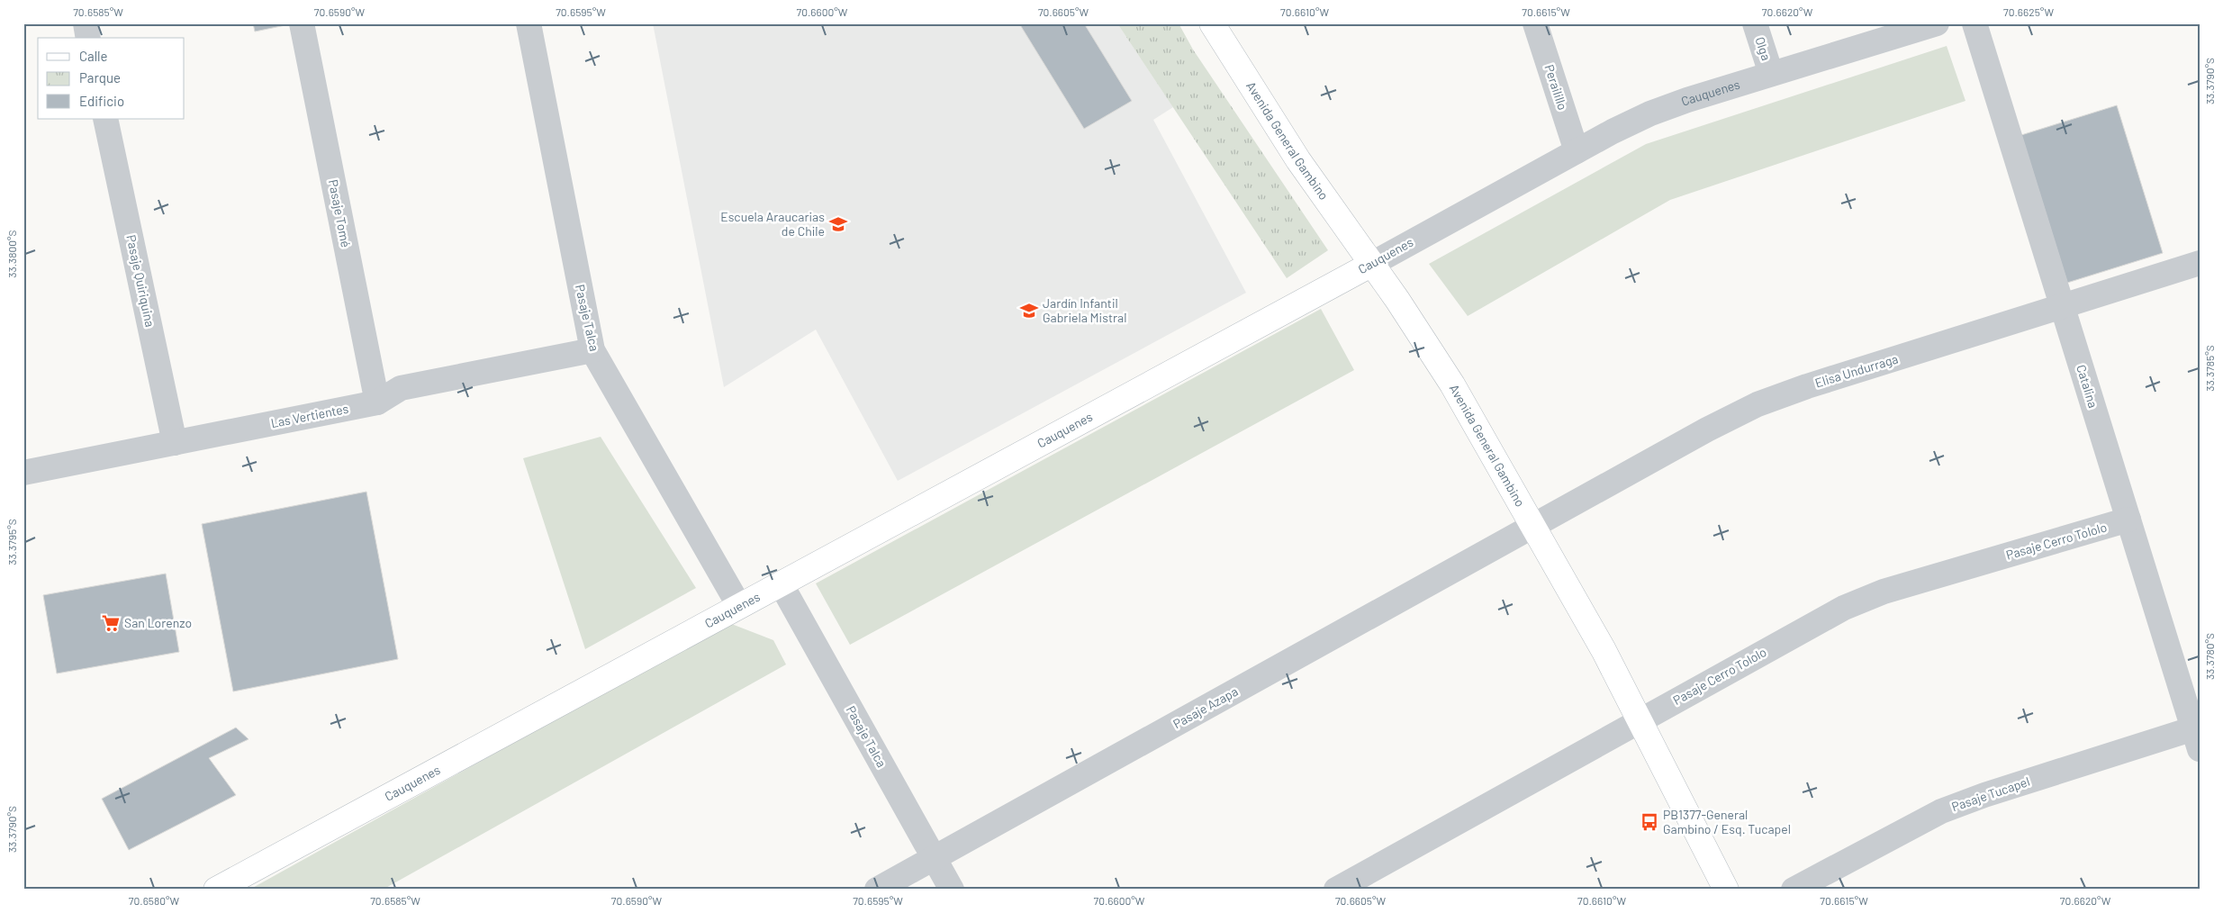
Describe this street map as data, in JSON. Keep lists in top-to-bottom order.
{
  "streets": {
    "street": [
      "Olga",
      "Perailillo",
      "Cauquenes",
      "Avenida General Gambino",
      "Pasaje Tomé",
      "Pasaje Quiriquina",
      "Pasaje Talca",
      "Elisa Undurraga",
      "Catalina",
      "Las Vertientes",
      "Pasaje Cerro Tololo",
      "Pasaje Azapa",
      "Pasaje Tucapel"
    ]
  },
  "crossings": [
    ["Olga", "Cauquenes"],
    ["Perailillo", "Cauquenes"],
    ["Cauquenes", "Avenida General Gambino"],
    ["Cauquenes", "Pasaje Talca"],
    ["Avenida General Gambino", "Elisa Undurraga"],
    ["Avenida General Gambino", "Pasaje Cerro Tololo"],
    ["Avenida General Gambino", "Pasaje Azapa"],
    ["Pasaje Tomé", "Las Vertientes"],
    ["Pasaje Quiriquina", "Las Vertientes"],
    ["Pasaje Talca", "Las Vertientes"],
    ["Pasaje Talca", "Pasaje Azapa"],
    ["Elisa Undurraga", "Catalina"],
    ["Elisa Undurraga", "Pasaje Azapa"],
    ["Catalina", "Pasaje Cerro Tololo"],
    ["Catalina", "Pasaje Tucapel"]
  ],
  "places": {
    "school or university": ["Escuela Araucarias de Chile", "Jardín Infantil Gabriela Mistral"],
    "supermarket": ["San Lorenzo"],
    "bus stop": ["PB1377-General Gambino / Esq. Tucapel"]
  },
  "legend": ["Calle", "Parque", "Edificio"],
  "coordinates": [
    "70.6585°W",
    "70.6590°W",
    "70.6595°W",
    "70.6600°W",
    "70.6605°W",
    "70.6610°W",
    "70.6615°W",
    "70.6620°W",
    "70.6625°W",
    "33.3790°S",
    "33.3800°S",
    "33.3785°S",
    "33.3795°S",
    "33.3780°S",
    "70.6580°W"
  ]
}
